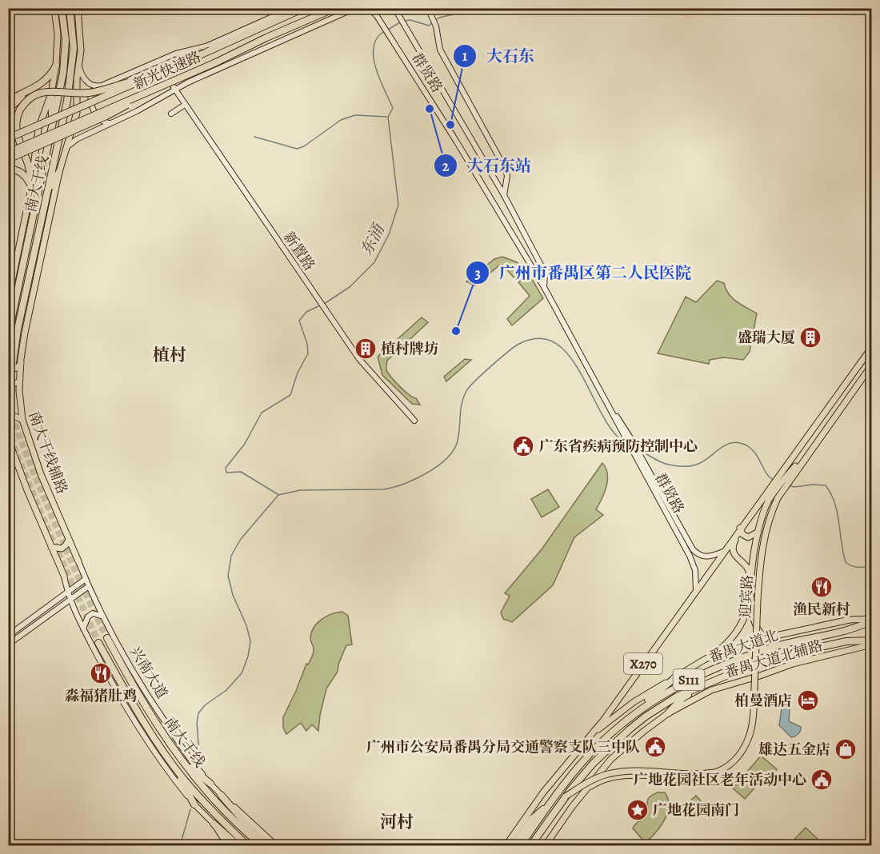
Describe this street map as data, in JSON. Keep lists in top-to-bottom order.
{
  "streets": {
    "highway": [
      "新光快速路",
      "南大干线",
      "番禺大道北",
      "S111"
    ],
    "main road": [
      "南大干线辅路",
      "迎宾路",
      "番禺大道北辅路",
      "X270"
    ],
    "street": ["群贤路", "新置路", "兴南大道"]
  },
  "crossings": [
    ["群贤路", "迎宾路"],
    ["南大干线辅路", "兴南大道"],
    ["迎宾路", "番禺大道北辅路"],
    ["番禺大道北", "番禺大道北辅路"]
  ],
  "districts": ["植村", "河村"],
  "water": ["东涌"],
  "places": {
    "other": ["大石东站", "大石东", "广州市番禺区第二人民医院"],
    "building": ["盛瑞大厦", "植村牌坊"],
    "public building": ["广东省疾病预防控制中心", "广州市公安局番禺分局交通警察支队三中队", "广地花园社区老年活动中心"],
    "restaurant": ["渔民新村", "淼福猪肚鸡"],
    "hotel": ["柏曼酒店"],
    "shop": ["雄达五金店"],
    "place": ["广地花园南门"]
  }
}
